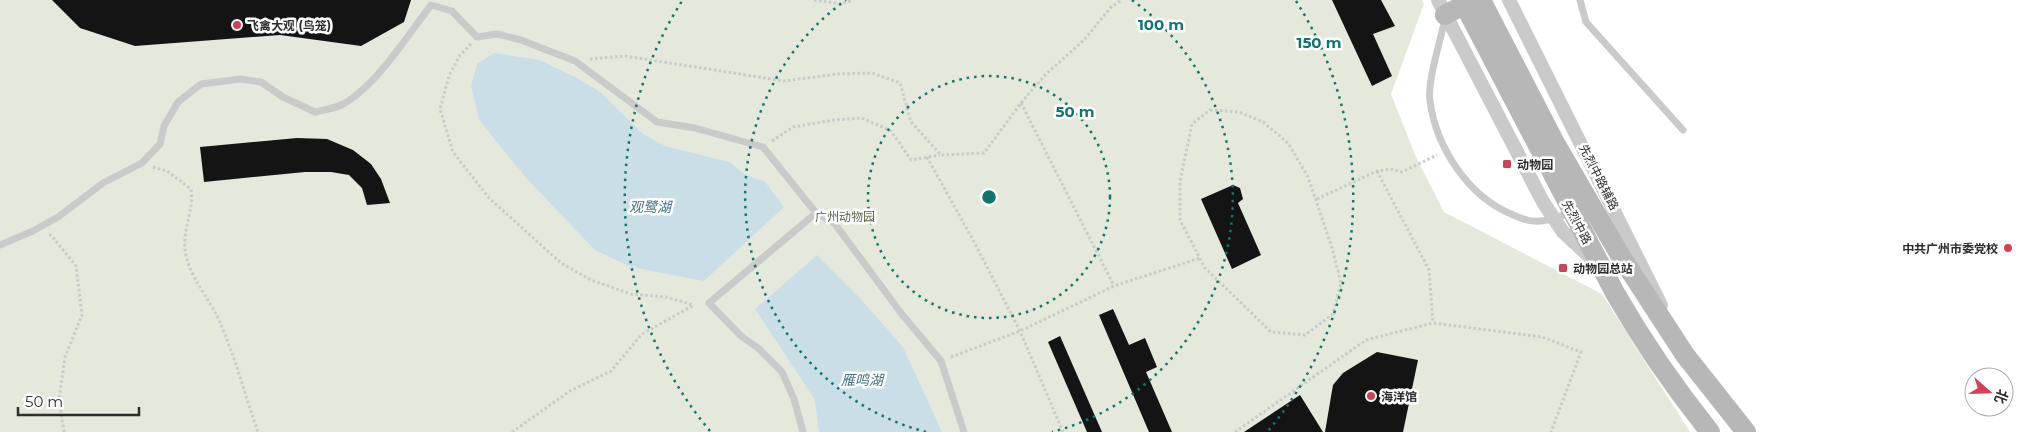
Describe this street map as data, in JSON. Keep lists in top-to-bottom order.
{
  "streets": {
    "main road": ["先烈中路"],
    "street": ["先烈中路辅路"]
  },
  "crossings": [
    ["先烈中路辅路", "先烈中路"]
  ],
  "water": ["观鹭湖", "雁鸣湖"],
  "parks": ["广州动物园"],
  "places": {
    "other": ["飞禽大观 (鸟笼)", "中共广州市委党校", "海洋馆"],
    "transit": ["动物园", "动物园总站"]
  },
  "scale_bar": "50 m",
  "north": "right",
  "rings": ["100 m", "150 m", "50 m"]
}
